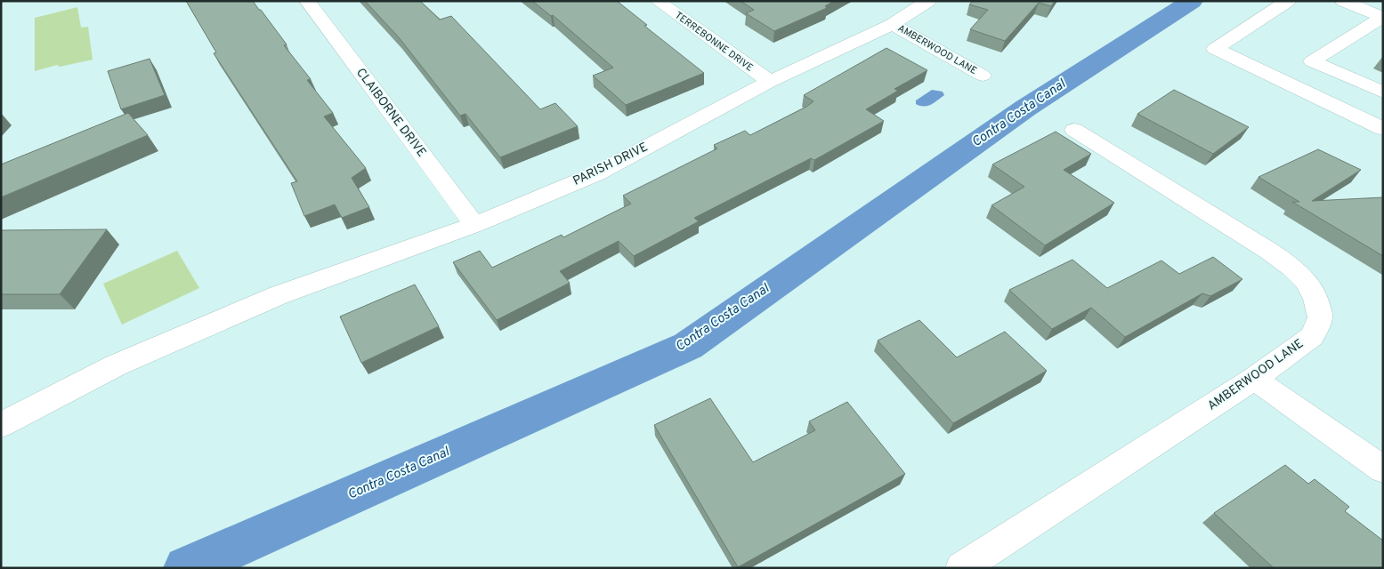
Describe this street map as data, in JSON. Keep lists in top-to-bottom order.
{
  "streets": {
    "street": [
      "TERREBONNE DRIVE",
      "AMBERWOOD LANE",
      "CLAIBORNE DRIVE",
      "PARISH DRIVE"
    ]
  },
  "crossings": [
    ["TERREBONNE DRIVE", "PARISH DRIVE"],
    ["AMBERWOOD LANE", "PARISH DRIVE"],
    ["CLAIBORNE DRIVE", "PARISH DRIVE"]
  ],
  "water": ["Contra Costa Canal"]
}
